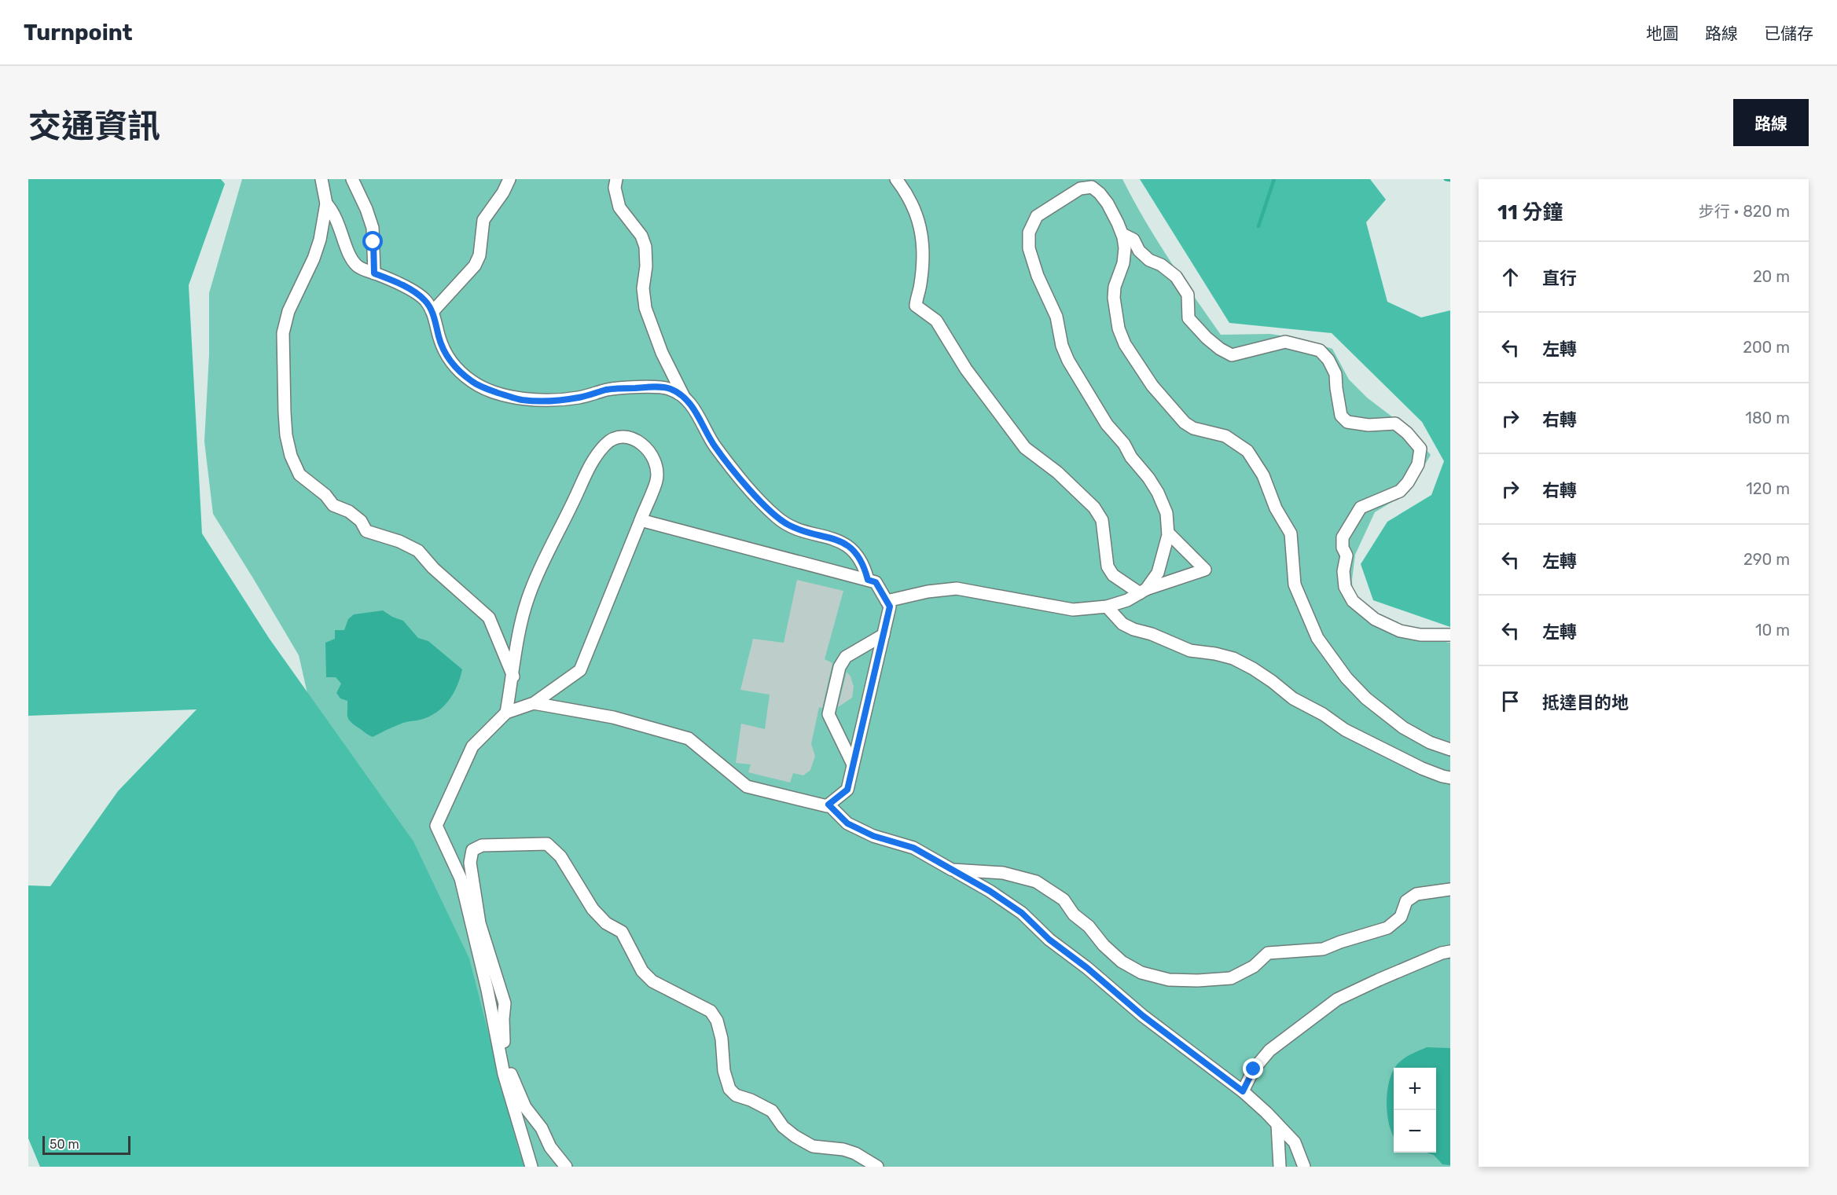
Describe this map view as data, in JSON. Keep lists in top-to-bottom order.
{
  "scale_bar": "50 m",
  "page": {
    "header": "Turnpoint",
    "nav": ["地圖", "路線", "已儲存"],
    "title": "交通資訊",
    "buttons": "路線",
    "heading": ["11 分鐘", "步行 · 820 m"],
    "list": [
      ["直行", "20 m"],
      ["左轉", "200 m"],
      ["右轉", "180 m"],
      ["右轉", "120 m"],
      ["左轉", "290 m"],
      ["左轉", "10 m"],
      "抵達目的地"
    ],
    "map_buttons": ["+", "−"],
    "scale": "50 m"
  }
}
